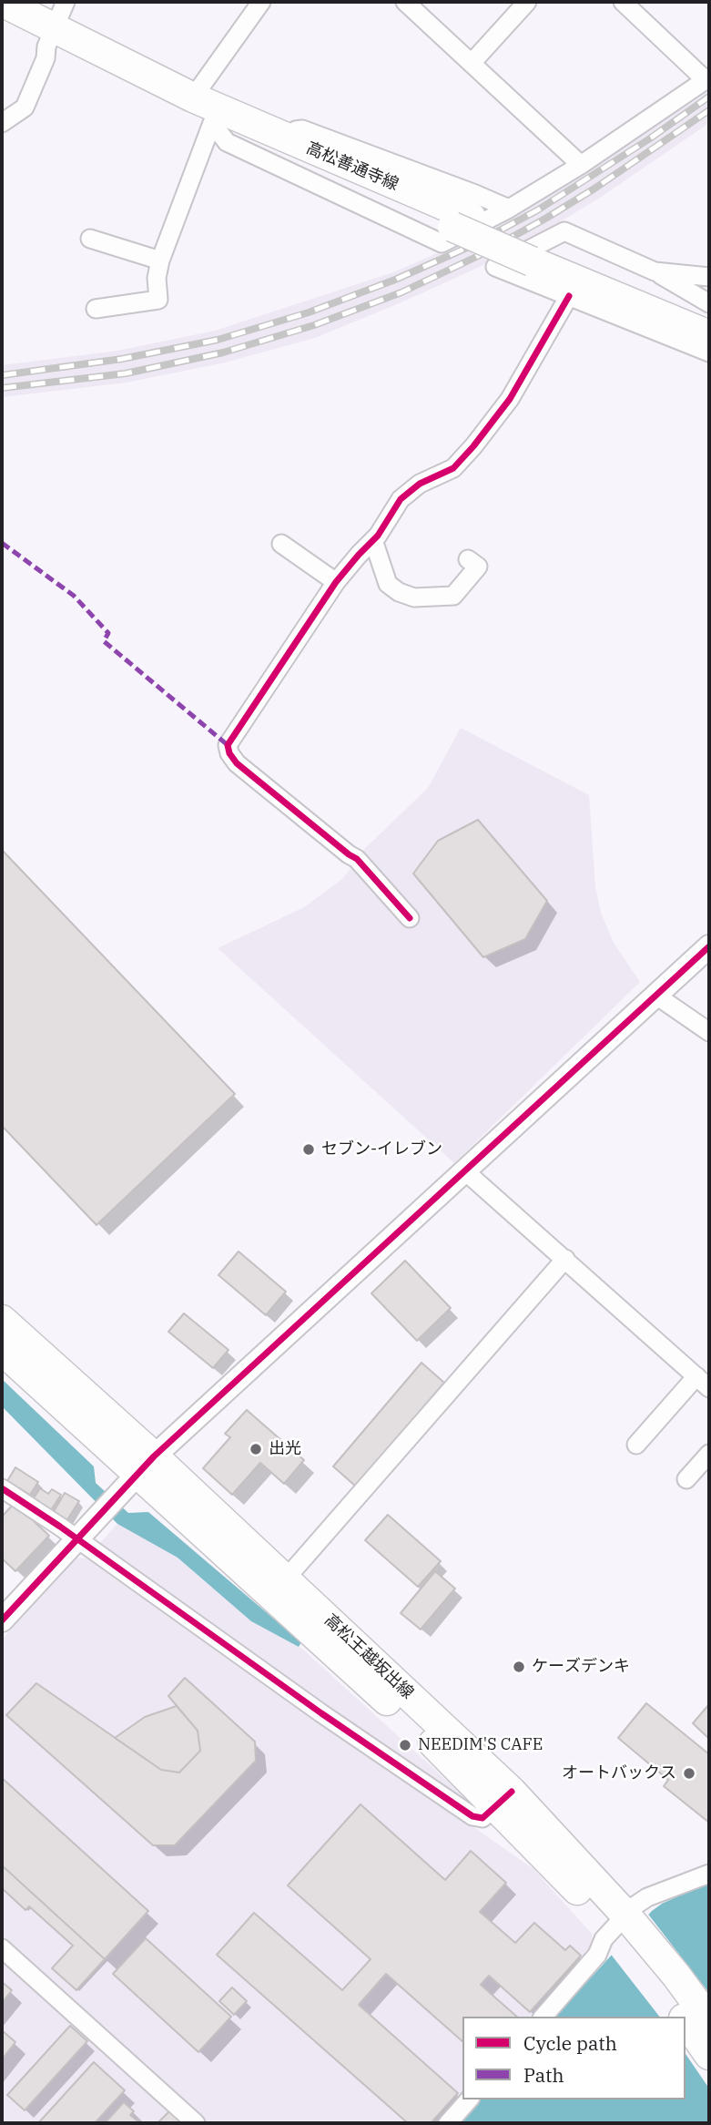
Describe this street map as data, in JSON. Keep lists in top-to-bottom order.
{
  "streets": {
    "main road": ["高松善通寺線", "高松王越坂出線"]
  },
  "places": [
    "セブン-イレブン",
    "出光",
    "ケーズデンキ",
    "NEEDIM'S CAFE",
    "オートバックス"
  ],
  "legend": ["Cycle path", "Path"]
}
